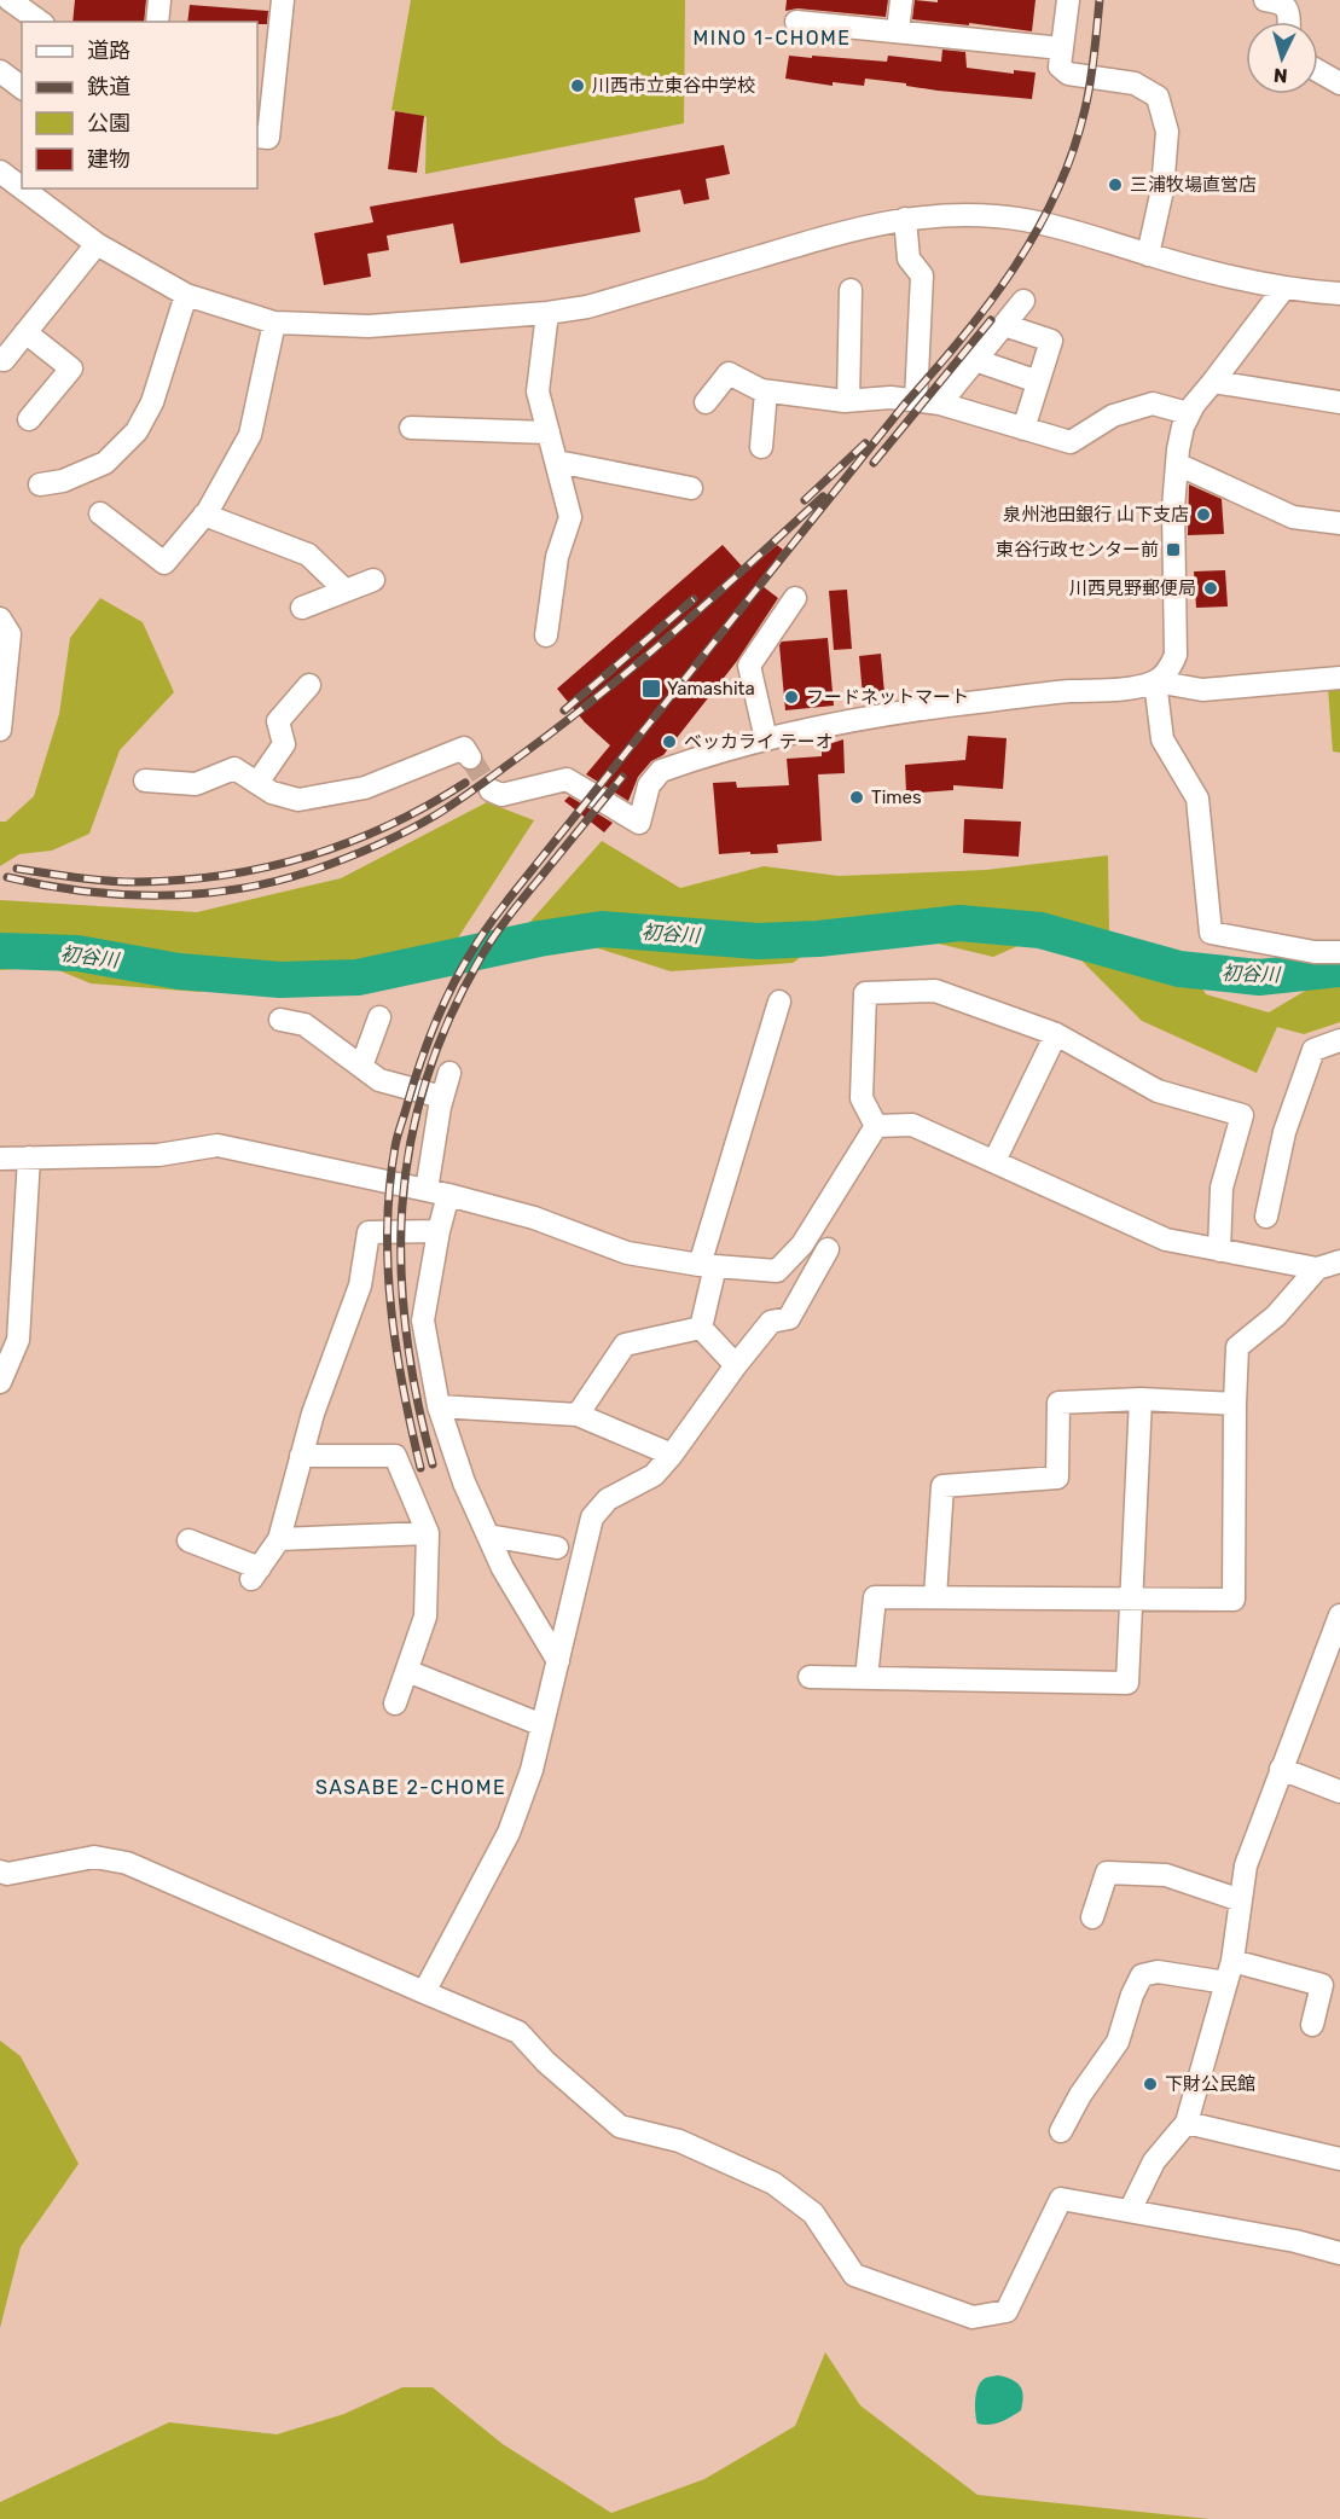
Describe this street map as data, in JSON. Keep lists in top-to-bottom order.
{
  "districts": ["MINO 1-CHOME", "SASABE 2-CHOME"],
  "water": ["初谷川"],
  "places": {
    "other": [
      "川西市立東谷中学校",
      "三浦牧場直営店",
      "泉州池田銀行 山下支店",
      "川西見野郵便局",
      "フードネットマート",
      "ベッカライ テーオ",
      "Times",
      "下財公民館"
    ],
    "transit": ["東谷行政センター前", "Yamashita"]
  },
  "legend": [
    "道路",
    "鉄道",
    "公園",
    "建物"
  ],
  "north": "bottom"
}
